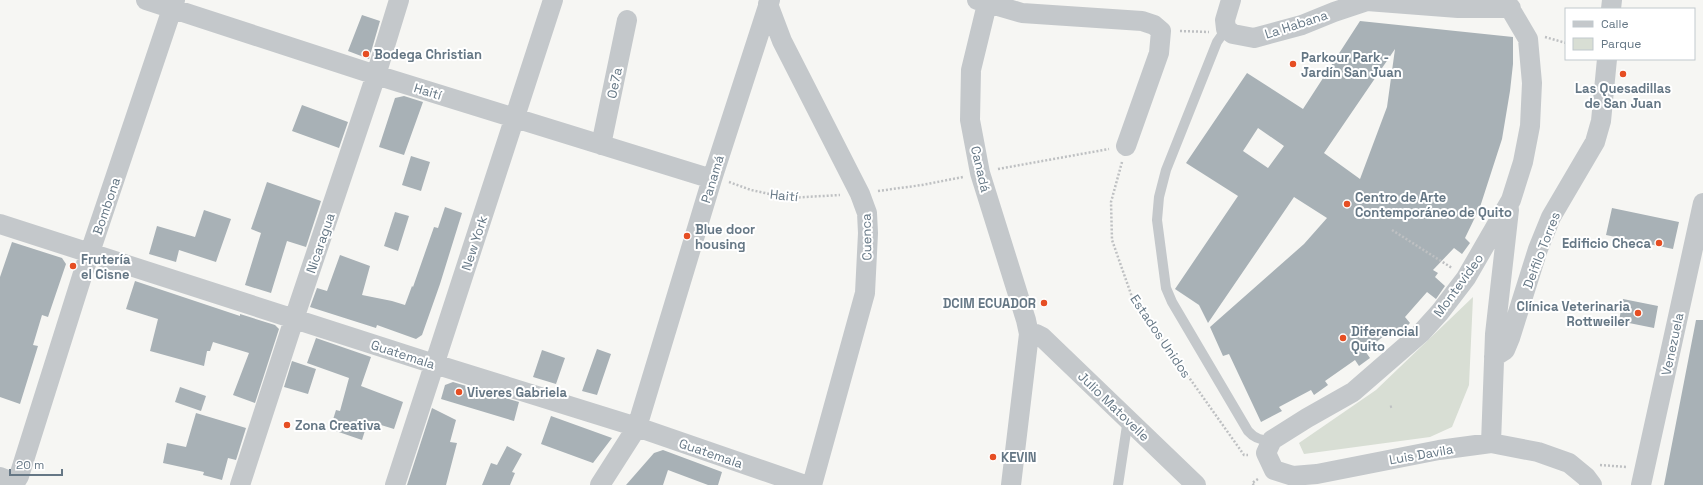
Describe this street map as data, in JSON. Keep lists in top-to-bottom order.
{
  "streets": {
    "street": [
      "La Habana",
      "Oe7a",
      "Haití",
      "Canadá",
      "Panamá",
      "Bombona",
      "Cuenca",
      "Nicaragua",
      "New York",
      "Deifilo Torres",
      "Montevideo",
      "Venezuela",
      "Guatemala",
      "Julio Matovelle",
      "Luis Davila"
    ],
    "path": ["Estados Unidos"]
  },
  "crossings": [
    ["La Habana", "Montevideo"],
    ["Oe7a", "Haití"],
    ["Haití", "Panamá"],
    ["Haití", "Bombona"],
    ["Haití", "Nicaragua"],
    ["Haití", "New York"],
    ["Canadá", "Julio Matovelle"],
    ["Panamá", "Cuenca"],
    ["Panamá", "Guatemala"],
    ["Bombona", "Guatemala"],
    ["Nicaragua", "Guatemala"],
    ["New York", "Guatemala"],
    ["Deifilo Torres", "Montevideo"],
    ["Montevideo", "Estados Unidos"],
    ["Montevideo", "Luis Davila"],
    ["Estados Unidos", "Luis Davila"]
  ],
  "places": [
    "Bodega Christian",
    "Parkour Park - Jardín San Juan",
    "Las Quesadillas de San Juan",
    "Centro de Arte Contemporáneo de Quito",
    "Blue door housing",
    "Edificio Checa",
    "Frutería el Cisne",
    "DCIM ECUADOR",
    "Clínica Veterinaria Rottweiler",
    "Diferencial Quito",
    "Viveres Gabriela",
    "Zona Creativa",
    "KEVIN"
  ],
  "legend": ["Calle", "Parque"],
  "scale_bar": "20 m"
}
